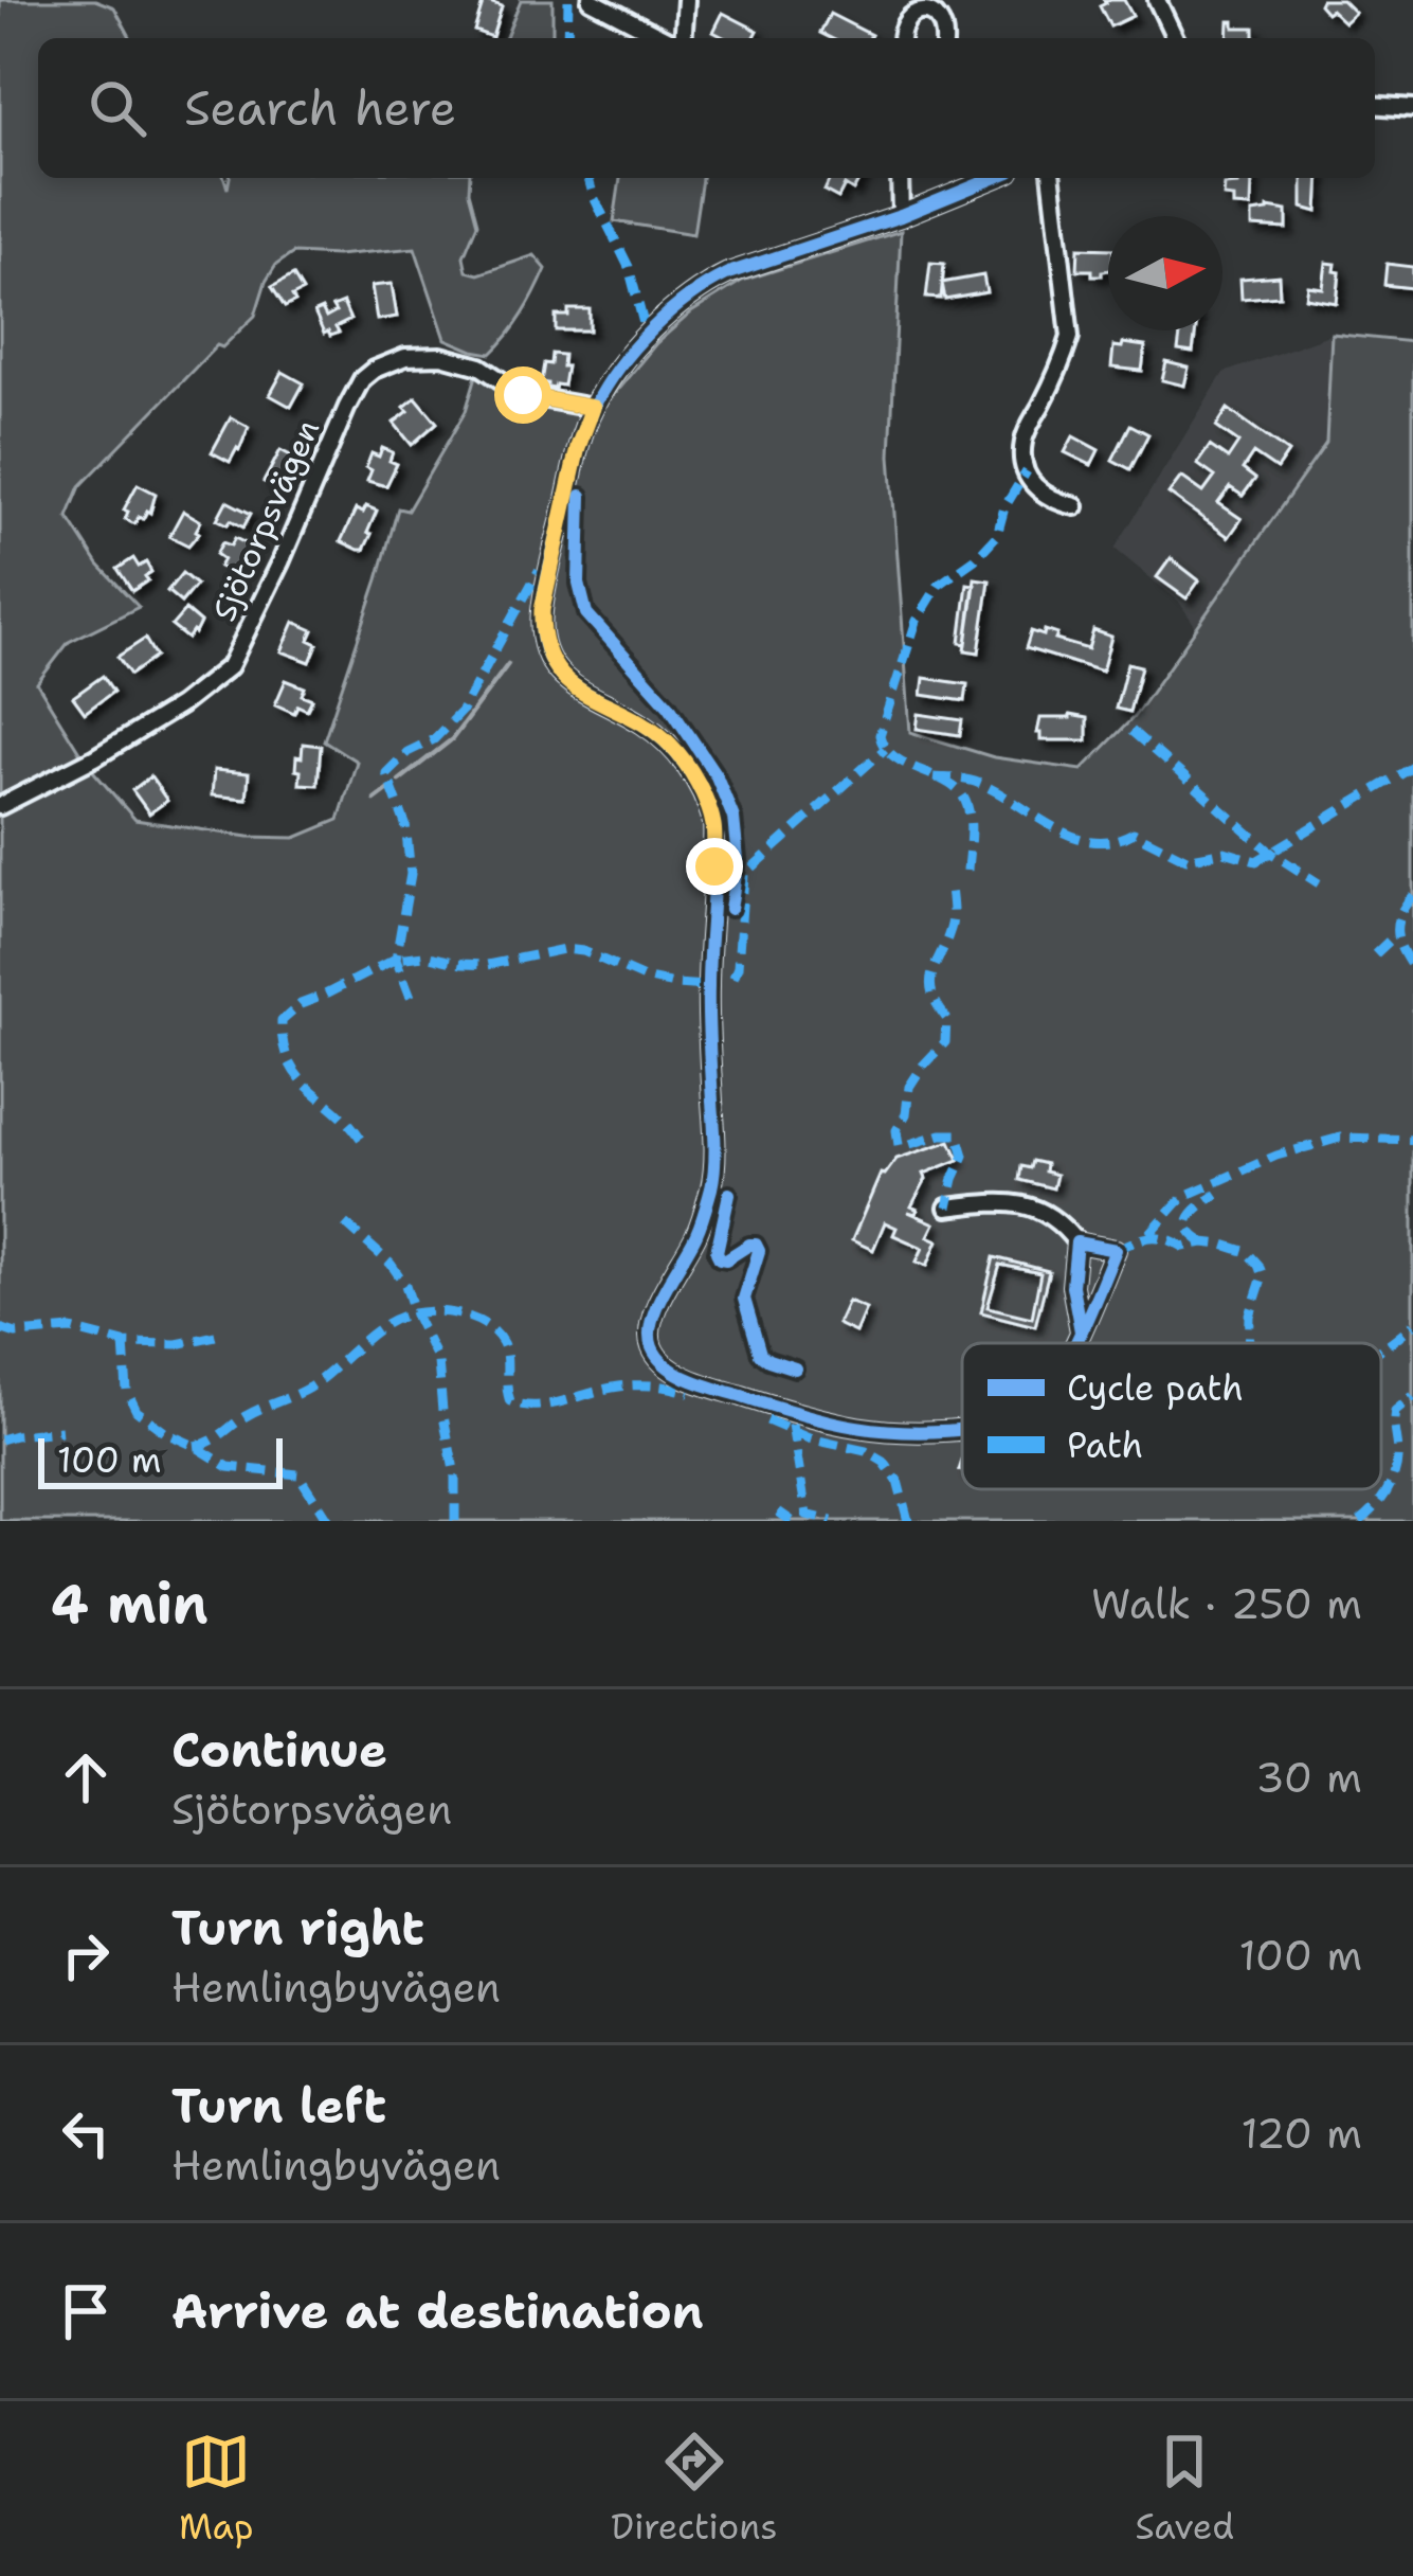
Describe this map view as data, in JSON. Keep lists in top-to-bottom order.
{
  "streets": {
    "street": ["Sjötorpsvägen"]
  },
  "legend": ["Cycle path", "Path"],
  "scale_bar": "100 m",
  "north": "right",
  "page": {
    "search": "Search here",
    "scale": "100 m",
    "heading": ["4 min", "Walk · 250 m"],
    "list": [
      ["Continue", "Sjötorpsvägen", "30 m"],
      ["Turn right", "Hemlingbyvägen", "100 m"],
      ["Turn left", "Hemlingbyvägen", "120 m"],
      "Arrive at destination"
    ],
    "nav": ["Map", "Directions", "Saved"]
  }
}
